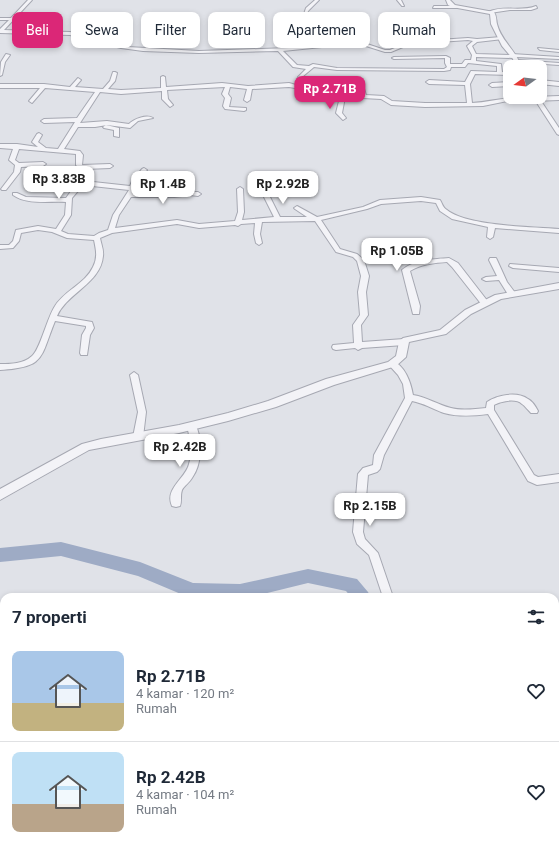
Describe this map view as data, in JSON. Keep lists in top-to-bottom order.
{
  "north": "left",
  "page": {
    "chip": [
      "Beli",
      "Sewa",
      "Filter",
      "Baru",
      "Apartemen",
      "Rumah"
    ],
    "price": [
      "Rp 2.71B",
      "Rp 3.83B",
      "Rp 1.4B",
      "Rp 2.92B",
      "Rp 1.05B",
      "Rp 2.42B",
      "Rp 2.15B"
    ],
    "heading": "7 properti",
    "list": [
      {
        "name": "Rp 2.71B",
        "note": "4 kamar · 120 m² · Rumah"
      },
      {
        "name": "Rp 2.42B",
        "note": "4 kamar · 104 m² · Rumah"
      }
    ]
  }
}
